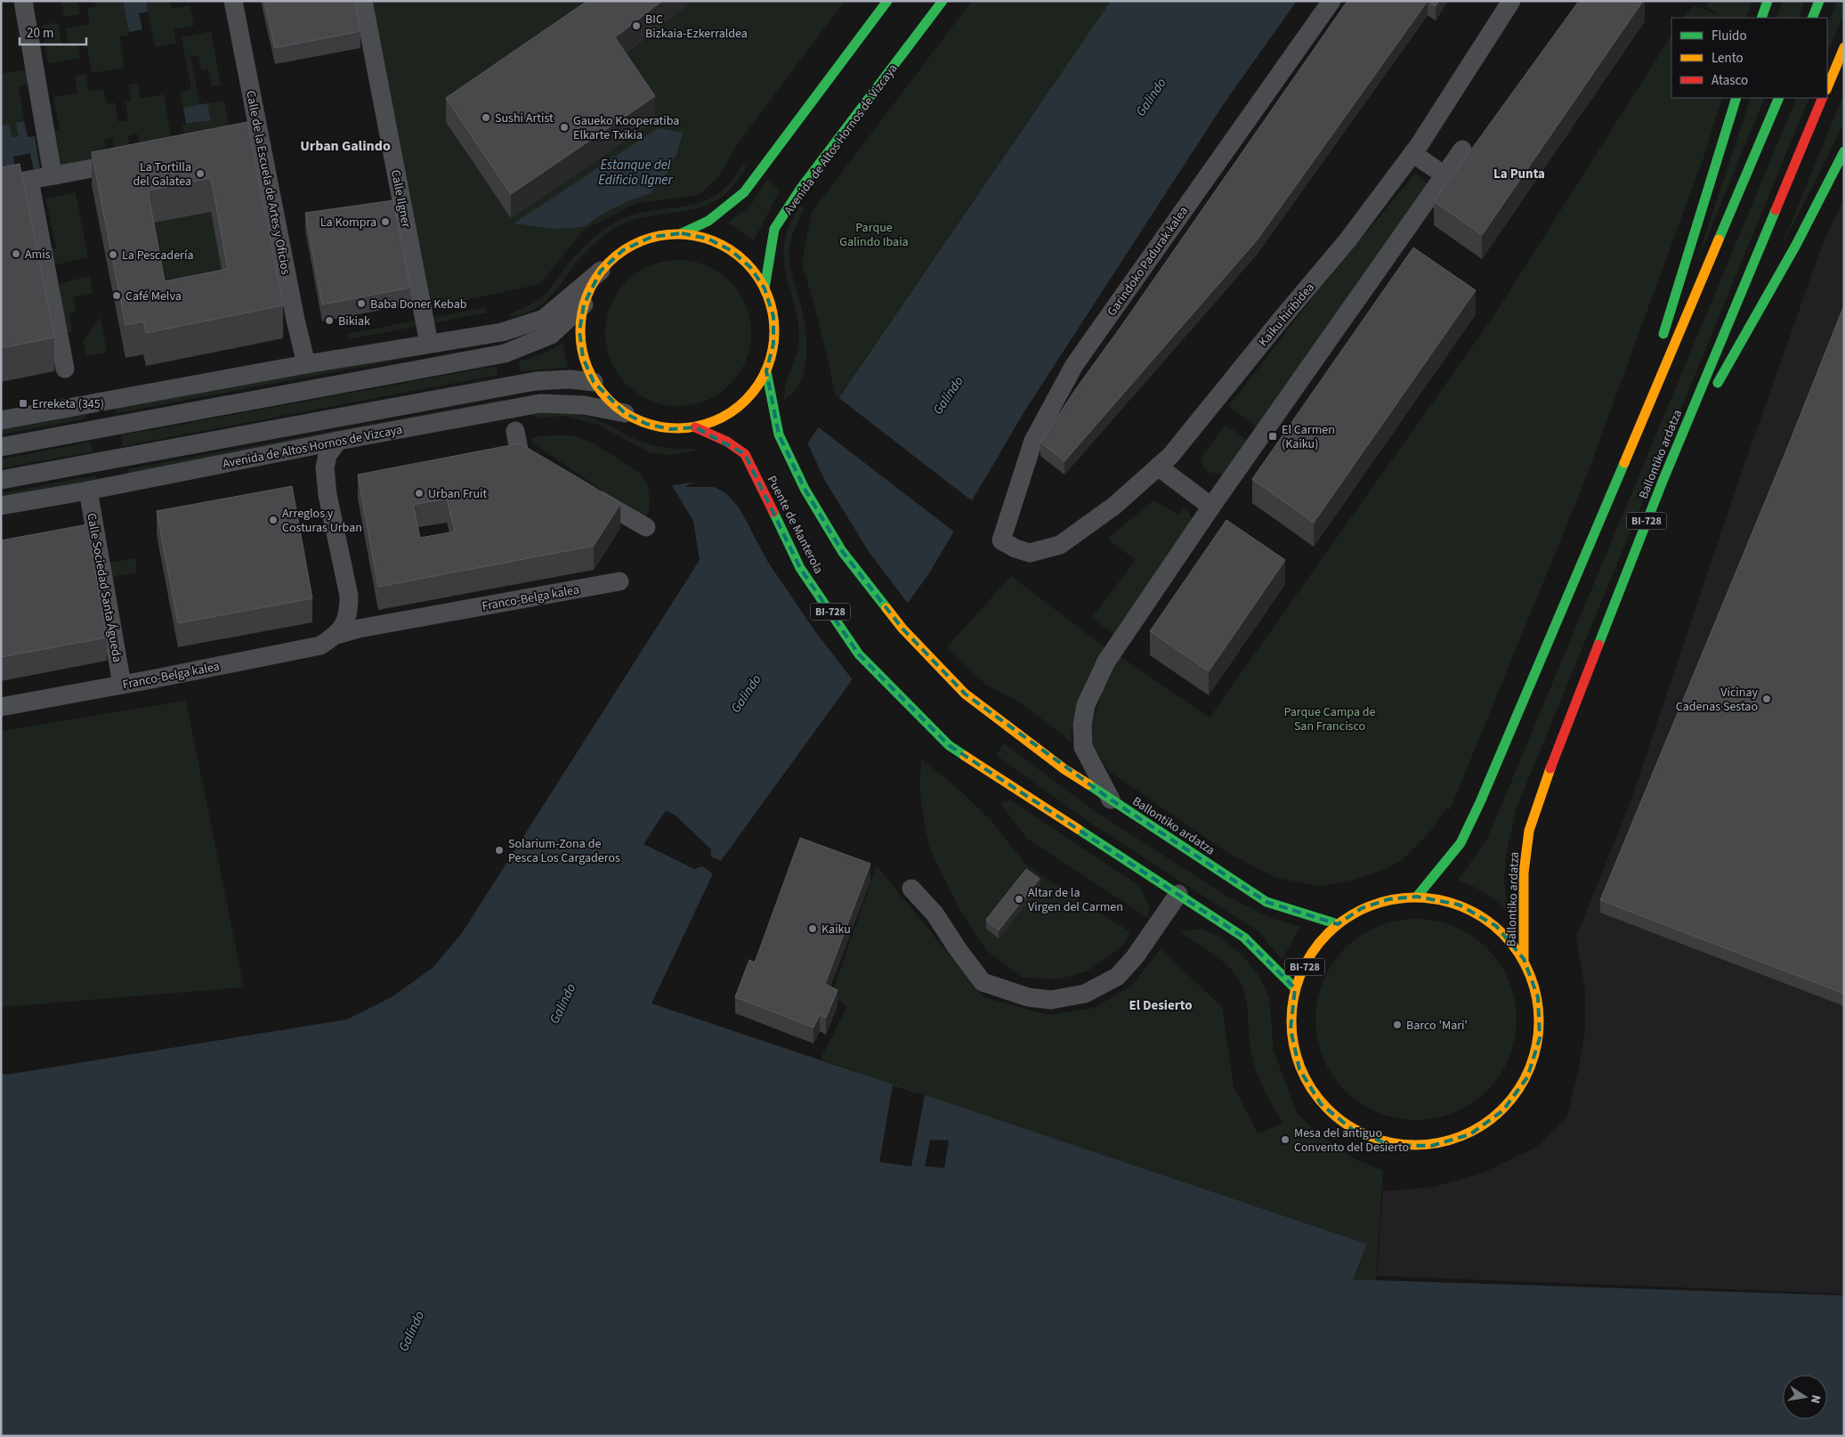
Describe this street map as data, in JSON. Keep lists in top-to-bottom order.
{
  "streets": {
    "main road": [
      "Avenida de Altos Hornos de Vizcaya",
      "Ballontiko ardatza",
      "BI-728",
      "Puente de Manterola"
    ],
    "street": [
      "Calle de la Escuela de Artes y Oficios",
      "Calle Ilgner",
      "Garindoko Padurak kalea",
      "Kaiku hiribidea",
      "Calle Sociedad Santa Águeda",
      "Franco-Belga kalea"
    ]
  },
  "crossings": [
    ["Avenida de Altos Hornos de Vizcaya", "Calle Sociedad Santa Águeda"],
    ["Garindoko Padurak kalea", "Kaiku hiribidea"],
    ["Ballontiko ardatza", "BI-728"],
    ["Ballontiko ardatza", "Puente de Manterola"],
    ["BI-728", "Puente de Manterola"],
    ["Calle Sociedad Santa Águeda", "Franco-Belga kalea"]
  ],
  "districts": ["Urban Galindo", "La Punta", "El Desierto"],
  "water": ["Galindo", "Estanque del Edificio Ilgner"],
  "parks": ["Parque Galindo Ibaia", "Parque Campa de San Francisco"],
  "places": {
    "other": [
      "BIC Bizkaia-Ezkerraldea",
      "Sushi Artist",
      "Gaueko Kooperatiba Elkarte Txikia",
      "La Tortilla del Galatea",
      "La Kompra",
      "Amis",
      "La Pescadería",
      "Café Melva",
      "Baba Doner Kebab",
      "Bikiak",
      "Urban Fruit",
      "Arreglos y Costuras Urban",
      "Vicinay Cadenas Sestao",
      "Solarium-Zona de Pesca Los Cargaderos",
      "Altar de la Virgen del Carmen",
      "Kaiku",
      "Barco 'Mari'",
      "Mesa del antiguo Convento del Desierto"
    ],
    "transit": ["Erreketa (345)", "El Carmen (Kaiku)"]
  },
  "legend": ["Fluido", "Lento", "Atasco"],
  "scale_bar": "20 m",
  "north": "right"
}
